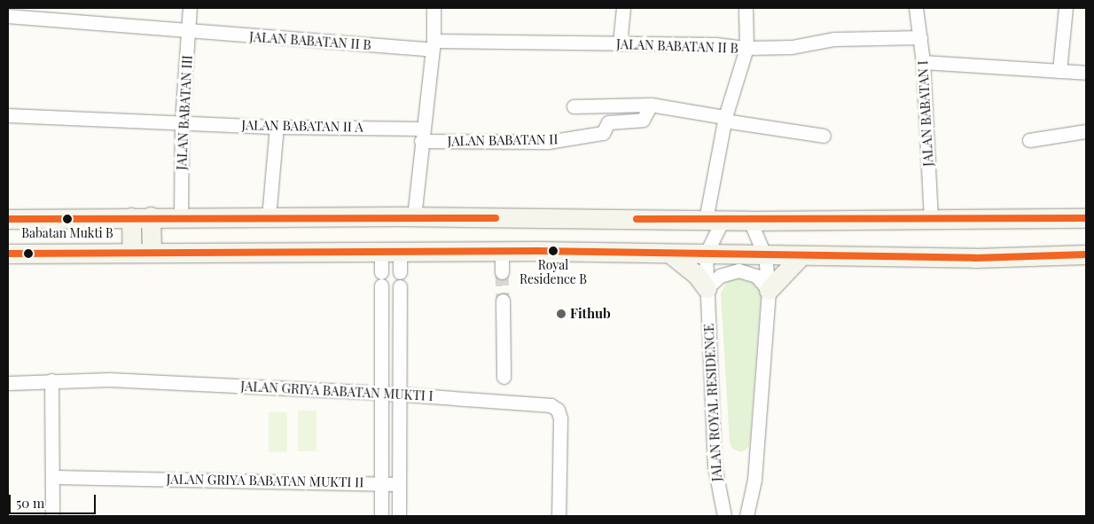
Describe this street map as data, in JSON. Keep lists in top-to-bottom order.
{
  "streets": {
    "street": [
      "JALAN BABATAN II B",
      "JALAN BABATAN III",
      "JALAN BABATAN I",
      "JALAN BABATAN II A",
      "JALAN BABATAN II",
      "JALAN GRIYA BABATAN MUKTI I",
      "JALAN ROYAL RESIDENCE",
      "JALAN GRIYA BABATAN MUKTI II"
    ]
  },
  "crossings": [
    ["JALAN BABATAN II B", "JALAN BABATAN III"],
    ["JALAN BABATAN II B", "JALAN BABATAN I"],
    ["JALAN BABATAN II B", "JALAN ROYAL RESIDENCE"],
    ["JALAN BABATAN III", "JALAN BABATAN II A"],
    ["JALAN BABATAN II A", "JALAN BABATAN II"]
  ],
  "places": ["Babatan Mukti B", "Royal Residence B", "Fithub"],
  "scale_bar": "50 m"
}
